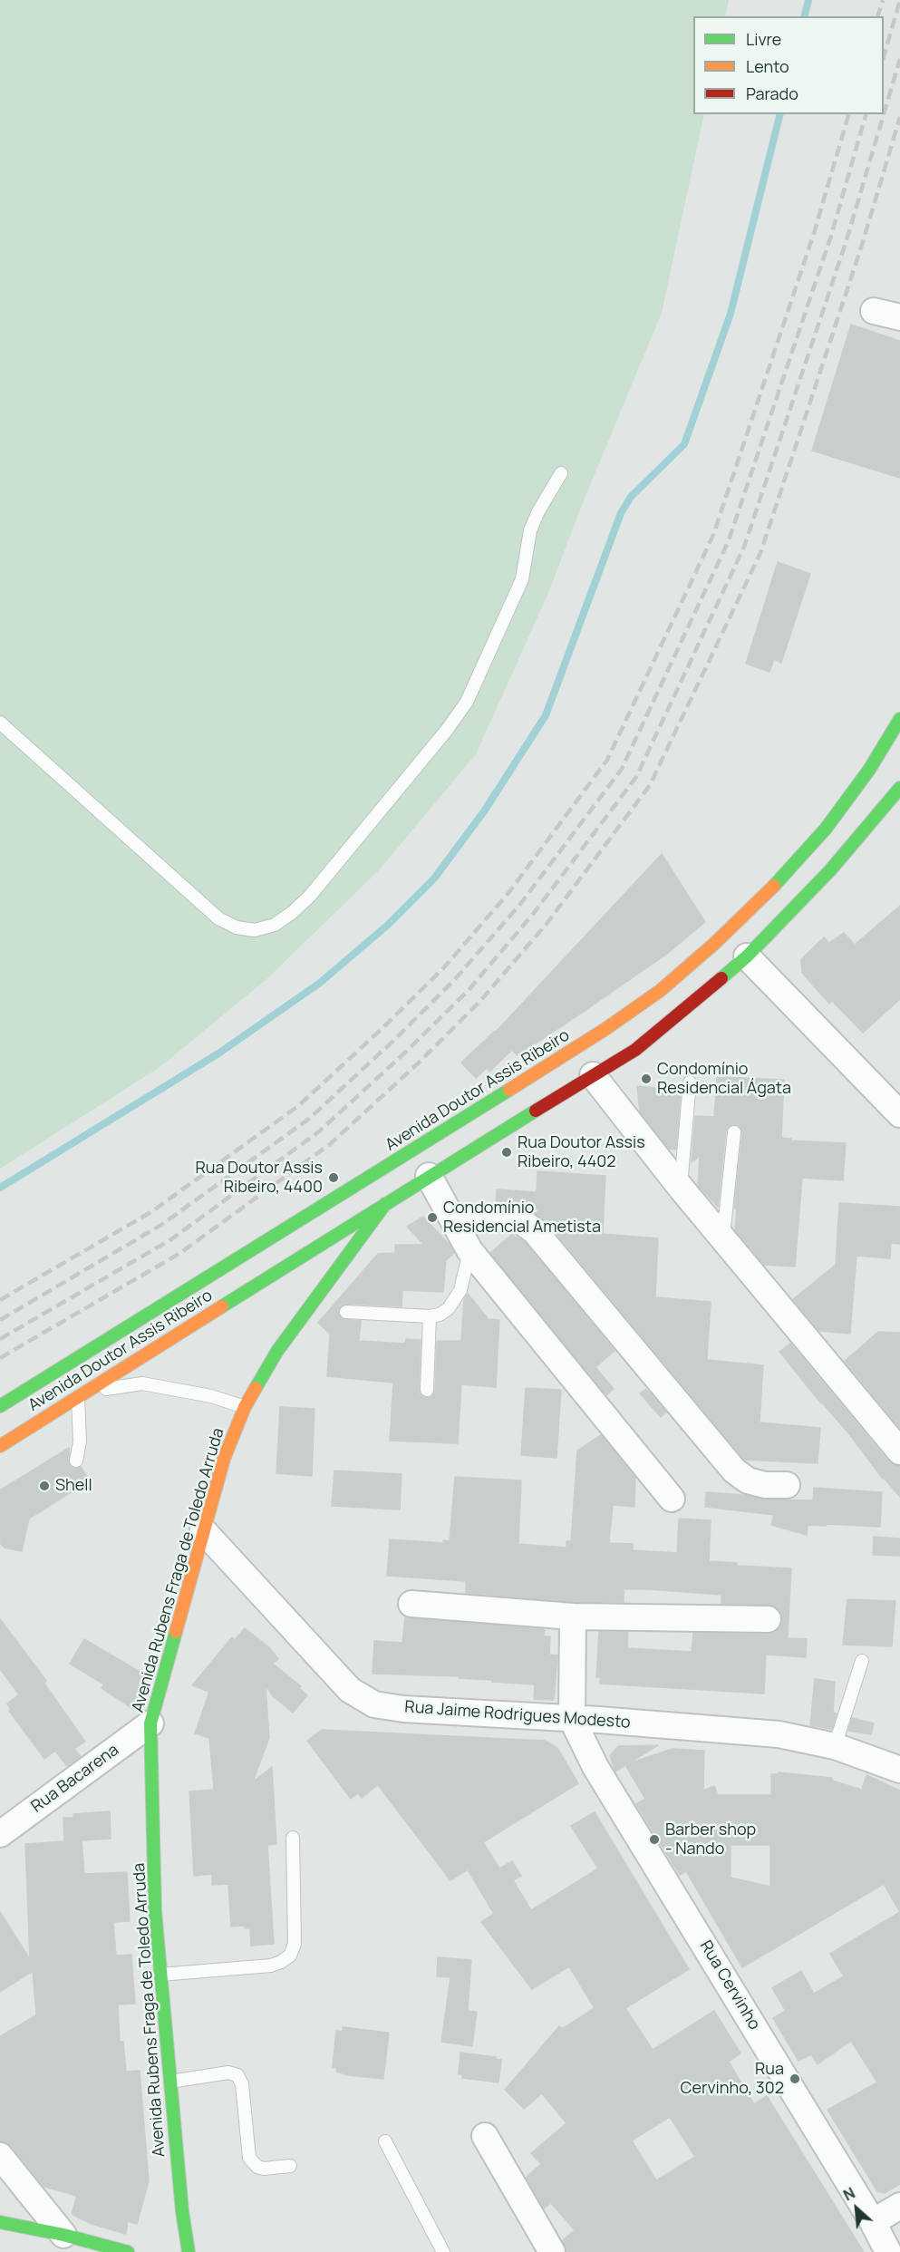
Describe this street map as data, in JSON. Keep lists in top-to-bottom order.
{
  "streets": {
    "main road": ["Avenida Doutor Assis Ribeiro", "Avenida Rubens Fraga de Toledo Arruda"],
    "street": ["Rua Jaime Rodrigues Modesto", "Rua Bacarena", "Rua Cervinho"]
  },
  "crossings": [
    ["Avenida Doutor Assis Ribeiro", "Avenida Rubens Fraga de Toledo Arruda"],
    ["Avenida Rubens Fraga de Toledo Arruda", "Rua Jaime Rodrigues Modesto"],
    ["Avenida Rubens Fraga de Toledo Arruda", "Rua Bacarena"],
    ["Rua Jaime Rodrigues Modesto", "Rua Cervinho"]
  ],
  "places": [
    "Condomínio Residencial Ágata",
    "Rua Doutor Assis Ribeiro, 4402",
    "Rua Doutor Assis Ribeiro, 4400",
    "Condomínio Residencial Ametista",
    "Shell",
    "Barber shop - Nando",
    "Rua Cervinho, 302"
  ],
  "legend": ["Livre", "Lento", "Parado"],
  "north": "top left"
}
